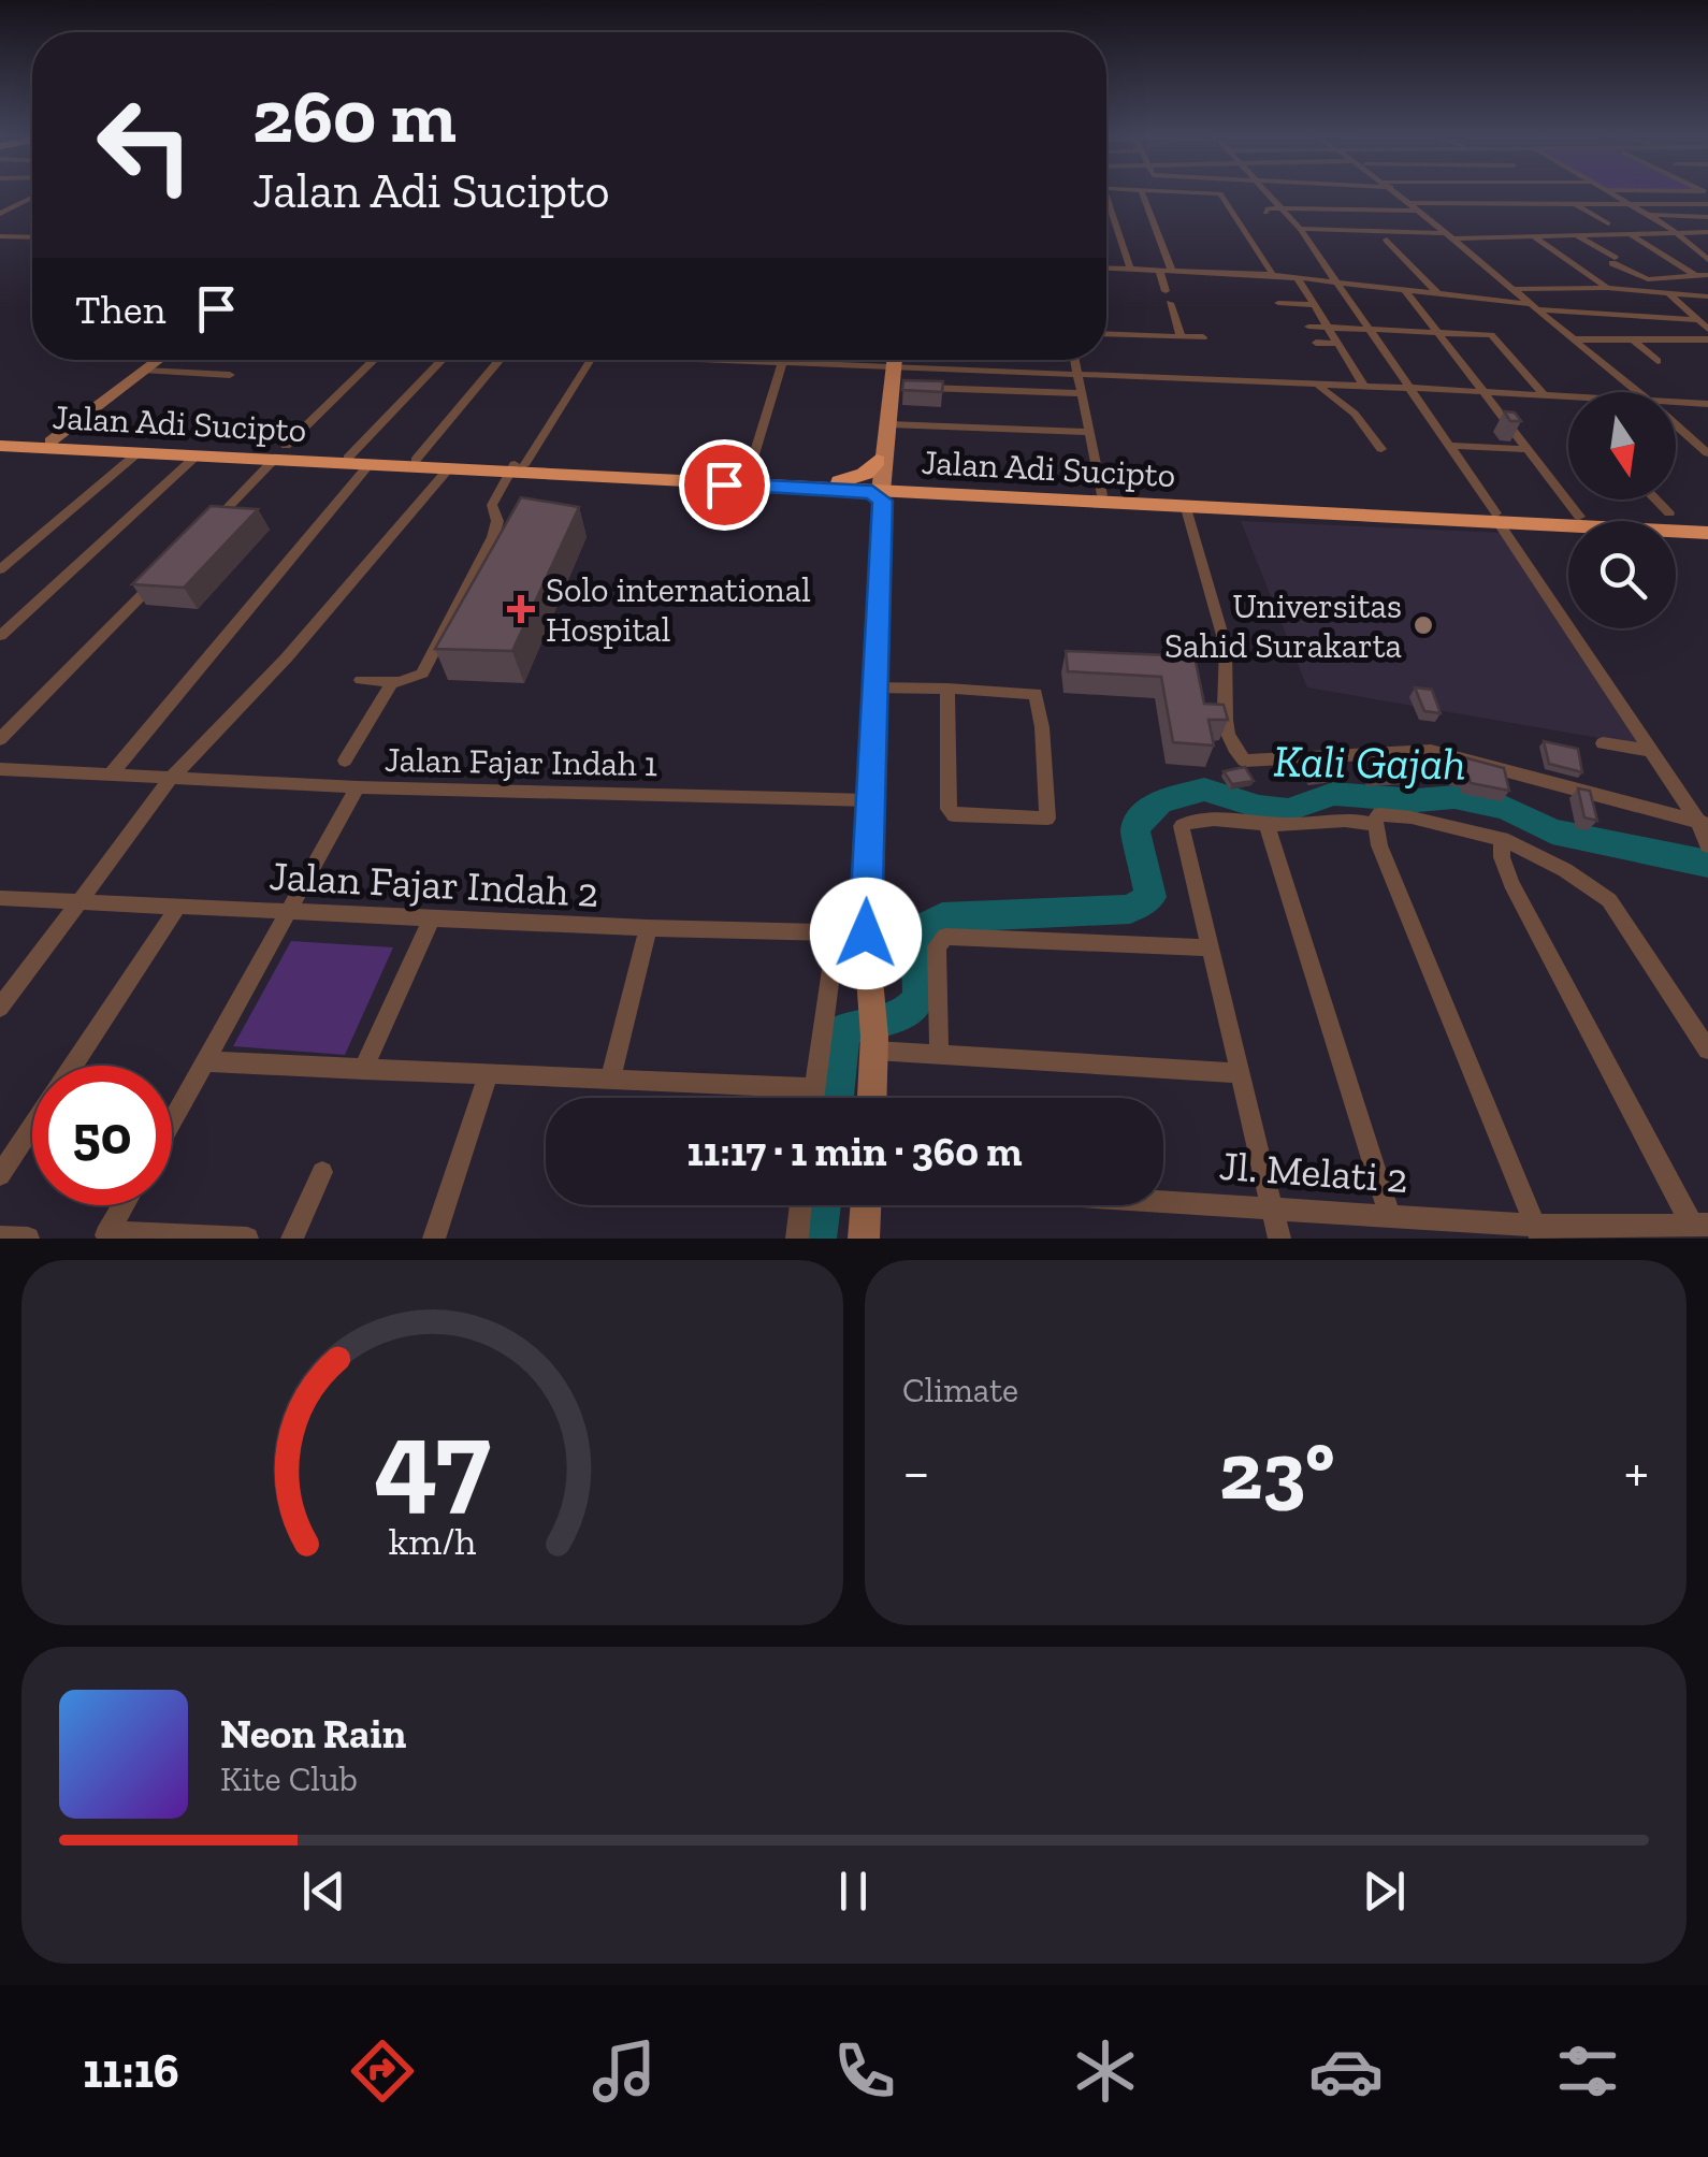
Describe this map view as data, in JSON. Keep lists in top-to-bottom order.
{
  "streets": {
    "highway": ["Jalan Adi Sucipto"],
    "street": ["Jalan Fajar Indah 1", "Jalan Fajar Indah 2", "Jl. Melati 2"]
  },
  "water": ["Kali Gajah"],
  "places": {
    "health": ["Solo international Hospital"],
    "other": ["Universitas Sahid Surakarta"]
  },
  "north": "bottom",
  "page": {
    "turn": ["260 m", "Jalan Adi Sucipto"],
    "then": "Then",
    "limit": "50",
    "trip": "11:17 · 1 min · 360 m",
    "tile": "Climate",
    "heat": ["−", "23°", "+"],
    "song": ["Neon Rain", "Kite Club"],
    "tabs": "11:16",
    "gauge": ["47", "km/h"]
  }
}
